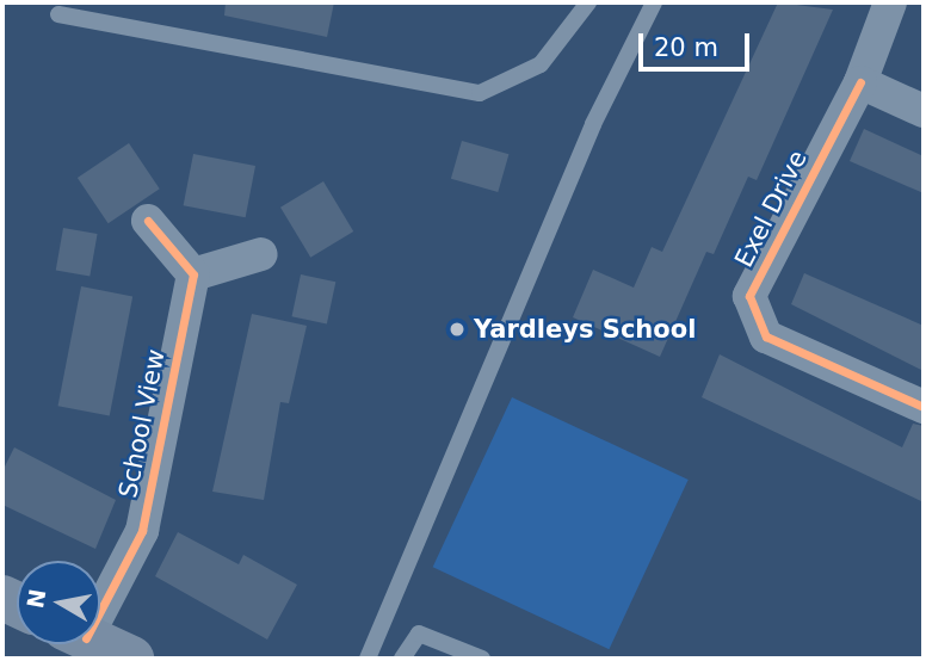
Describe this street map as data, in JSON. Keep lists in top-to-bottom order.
{
  "streets": {
    "street": ["Exel Drive", "School View"]
  },
  "places": ["Yardleys School"],
  "scale_bar": "20 m",
  "north": "left"
}
